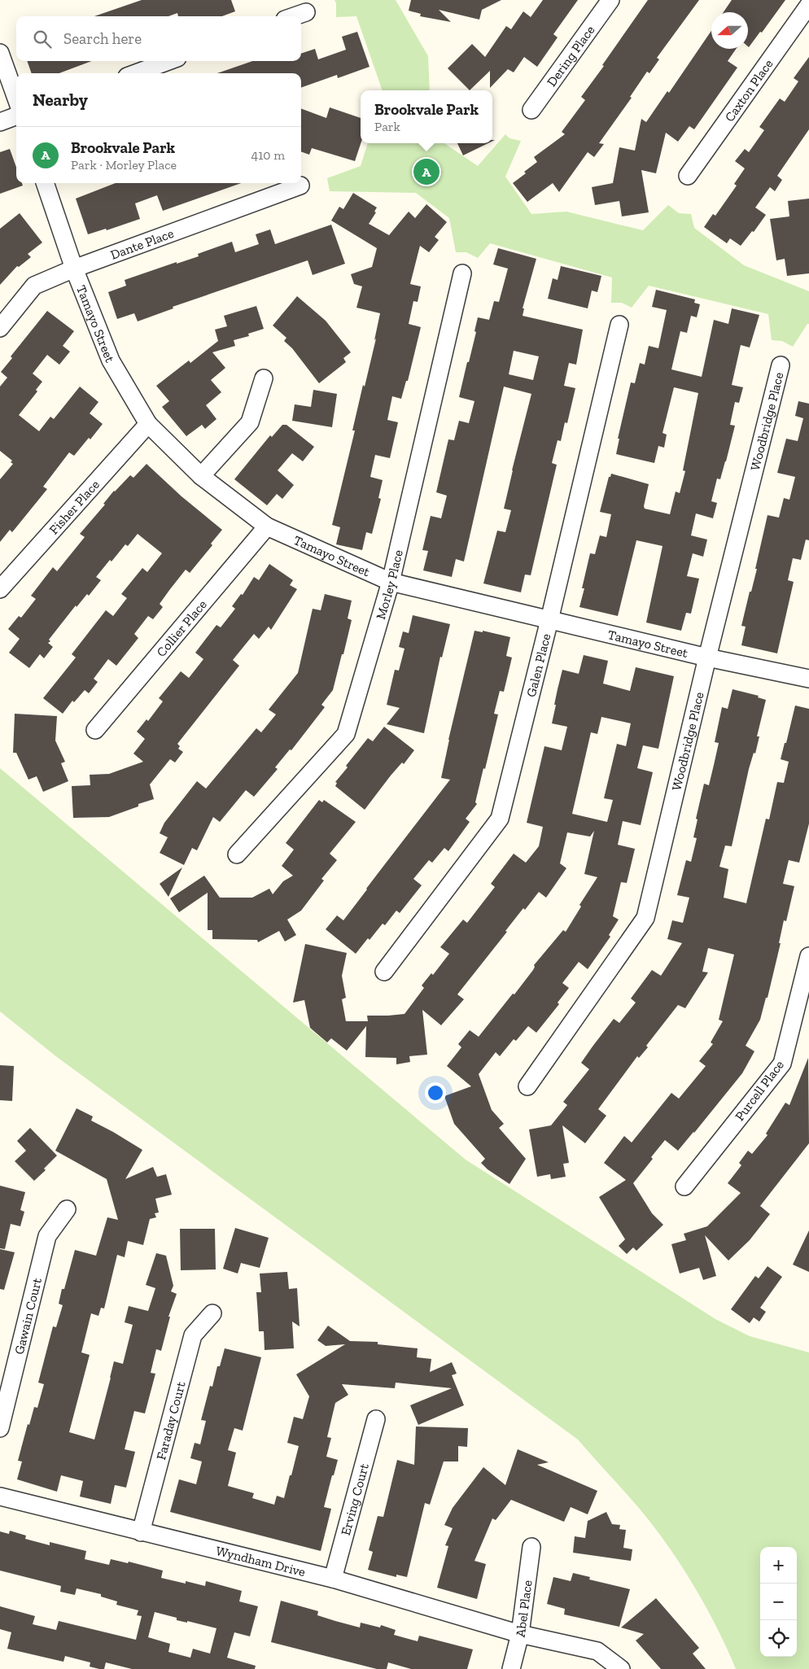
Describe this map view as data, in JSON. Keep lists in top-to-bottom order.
{
  "streets": {
    "street": [
      "Dering Place",
      "Caxton Place",
      "Dante Place",
      "Tamayo Street",
      "Woodbridge Place",
      "Fisher Place",
      "Morley Place",
      "Collier Place",
      "Galen Place",
      "Purcell Place",
      "Gawain Court",
      "Faraday Court",
      "Erving Court",
      "Wyndham Drive",
      "Abel Place"
    ]
  },
  "crossings": [
    ["Dante Place", "Tamayo Street"],
    ["Tamayo Street", "Woodbridge Place"],
    ["Tamayo Street", "Fisher Place"],
    ["Tamayo Street", "Morley Place"],
    ["Tamayo Street", "Collier Place"],
    ["Tamayo Street", "Galen Place"],
    ["Faraday Court", "Wyndham Drive"],
    ["Erving Court", "Wyndham Drive"],
    ["Wyndham Drive", "Abel Place"]
  ],
  "north": "left",
  "page": {
    "search": "Search here",
    "heading": "Nearby",
    "popup": ["Brookvale Park", "Park"],
    "list": [
      {
        "mark": "A",
        "name": "Brookvale Park",
        "note": "Park · Morley Place",
        "value": "410 m"
      }
    ],
    "pins": "A",
    "map_buttons": ["+", "−"]
  }
}
